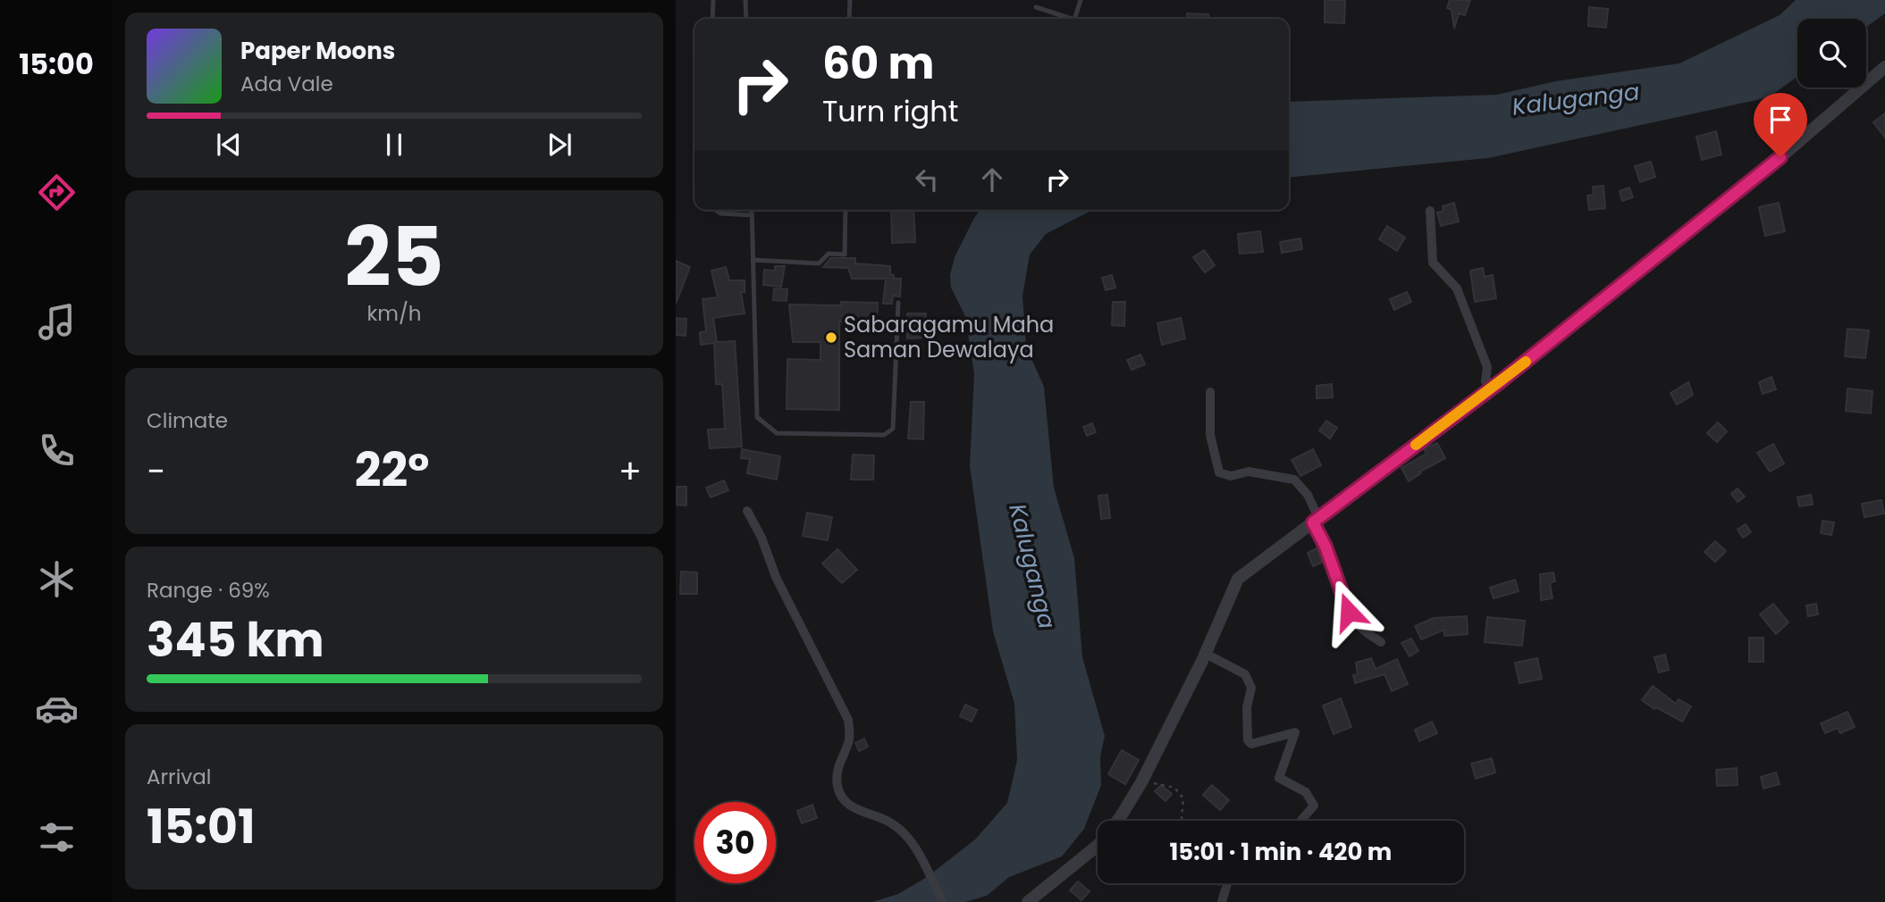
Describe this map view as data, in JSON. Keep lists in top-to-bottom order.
{
  "water": ["Kaluganga"],
  "places": ["Sabaragamu Maha Saman Dewalaya"],
  "page": {
    "tabs": "15:00",
    "turn": ["60 m", "Turn right"],
    "song": ["Paper Moons", "Ada Vale"],
    "tile": [
      ["25", "km/h"],
      "Climate",
      ["Range · 69%", "345 km"],
      ["Arrival", "15:01"]
    ],
    "heat": ["−", "22°", "+"],
    "limit": "30",
    "trip": "15:01 · 1 min · 420 m"
  }
}
